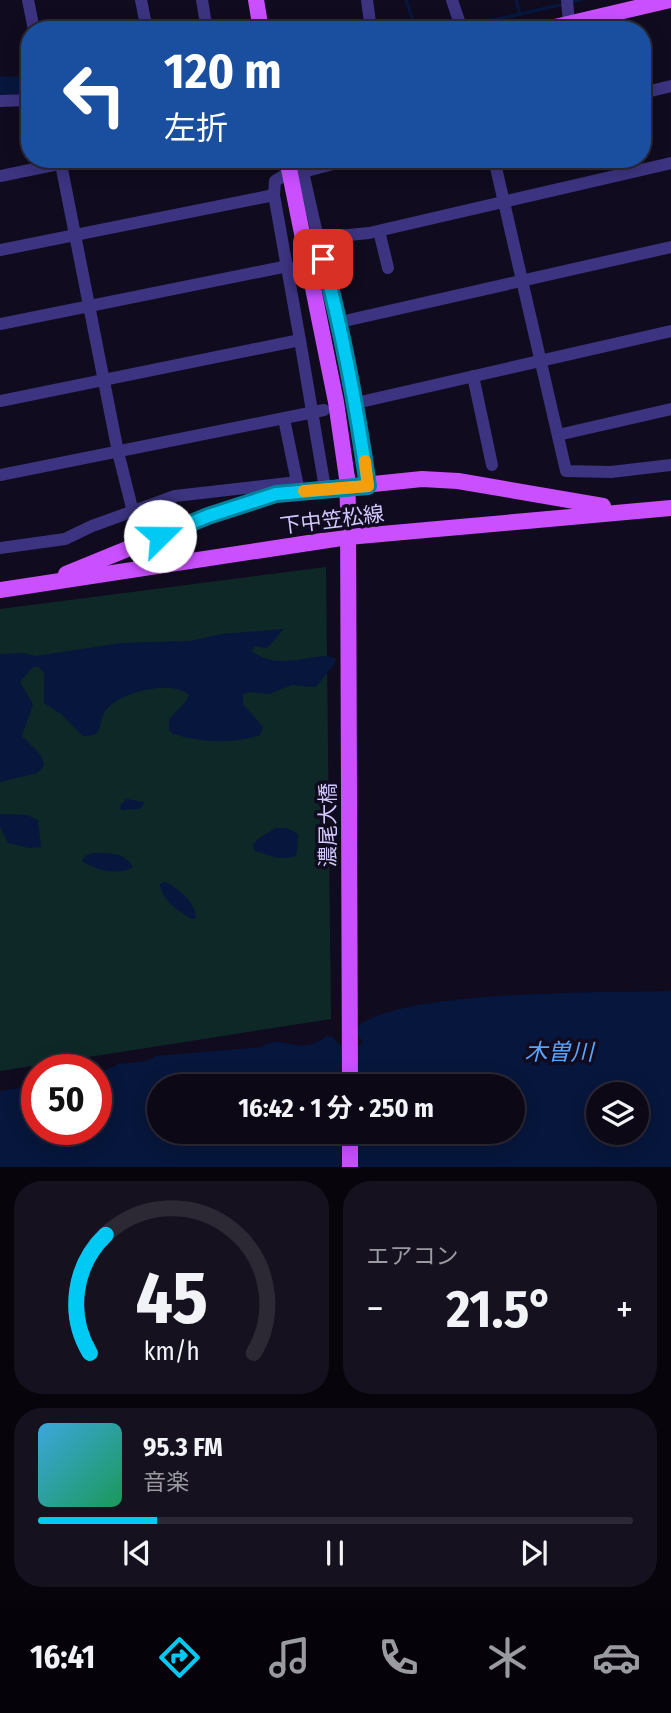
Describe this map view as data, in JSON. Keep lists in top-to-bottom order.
{
  "streets": {
    "main road": ["下中笠松線", "濃尾大橋"]
  },
  "crossings": [
    ["下中笠松線", "濃尾大橋"]
  ],
  "water": ["木曽川"],
  "page": {
    "turn": ["120 m", "左折"],
    "limit": "50",
    "trip": "16:42 · 1 分 · 250 m",
    "tile": "エアコン",
    "heat": ["−", "21.5°", "+"],
    "song": ["95.3 FM", "音楽"],
    "tabs": "16:41",
    "gauge": ["45", "km/h"]
  }
}
